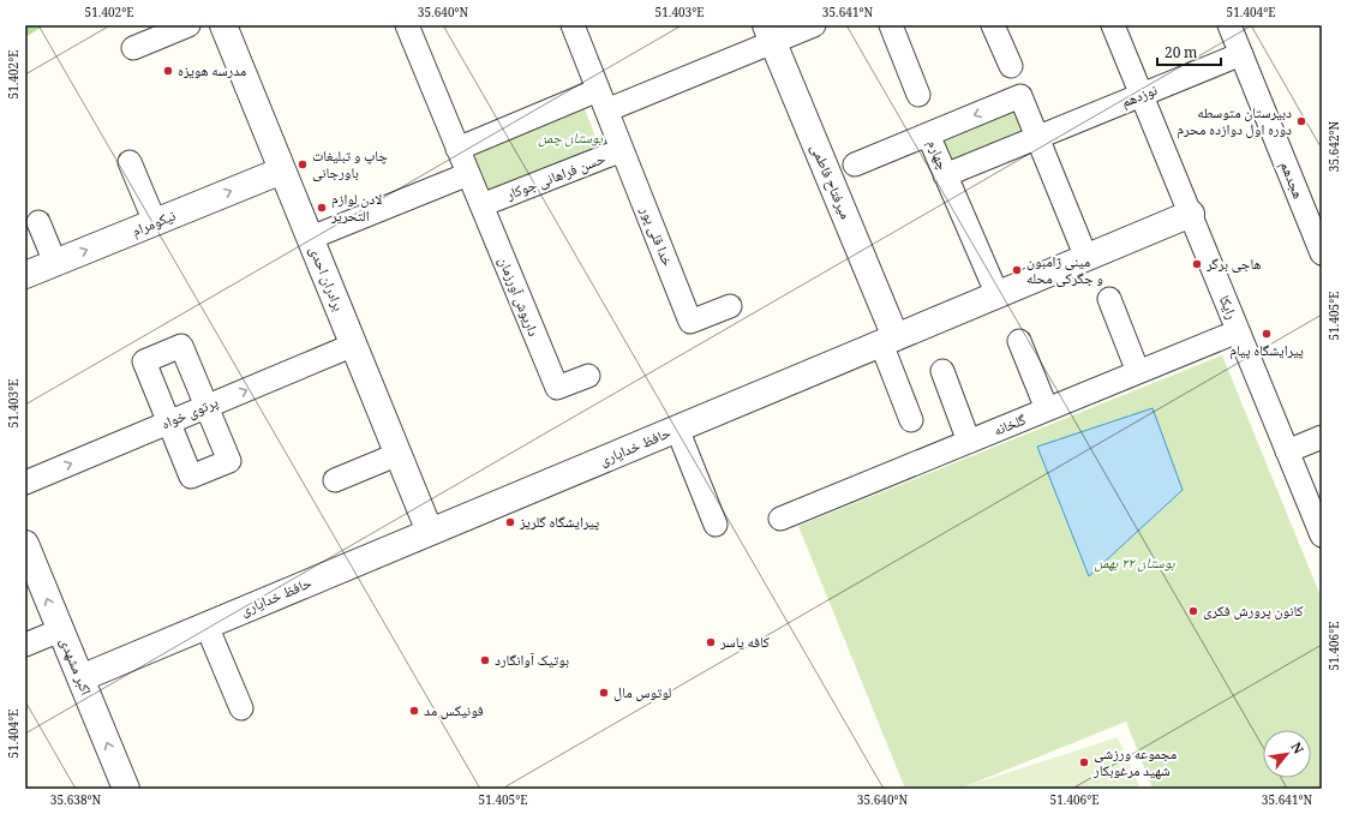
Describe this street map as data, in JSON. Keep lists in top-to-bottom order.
{
  "streets": {
    "street": [
      "نوزدهم",
      "چهارم",
      "حسن فراهانی جوکار",
      "هجدهم",
      "میرفتاح فاطمی",
      "نیکومرام",
      "خدا قلی پور",
      "برادران احدی",
      "داریوش آورزمان",
      "رایکا",
      "پرتوی خواه",
      "گلخانه",
      "حافظ خدایاری",
      "اکبر مشهدی"
    ]
  },
  "crossings": [
    ["نوزدهم", "چهارم"],
    ["نوزدهم", "هجدهم"],
    ["نوزدهم", "رایکا"],
    ["حسن فراهانی جوکار", "خدا قلی پور"],
    ["حسن فراهانی جوکار", "داریوش آورزمان"],
    ["میرفتاح فاطمی", "حافظ خدایاری"],
    ["نیکومرام", "برادران احدی"],
    ["برادران احدی", "پرتوی خواه"],
    ["برادران احدی", "حافظ خدایاری"],
    ["رایکا", "گلخانه"],
    ["رایکا", "حافظ خدایاری"],
    ["حافظ خدایاری", "اکبر مشهدی"]
  ],
  "one_way": ["نیکومرام", "پرتوی خواه"],
  "parks": ["بوستان چمن", "بوستان ۲۲ بهمن"],
  "places": [
    "مدرسه هویزه",
    "دبیرستان متوسطه دوره اول دوازده محرم",
    "چاپ و تبلیغات باورجانی",
    "لادن لوازم التحریر",
    "هاجی برگر",
    "مینی ژامبون و جگرکی محله",
    "پیرایشگاه پیام",
    "پیرایشگاه گلریز",
    "کانون پرورش فکری",
    "کافه یاسر",
    "بوتیک آوانگارد",
    "لوتوس مال",
    "فونیکس مد",
    "مجموعه ورزشی شهید مرغوبکار"
  ],
  "scale_bar": "20 m",
  "north": "top right",
  "coordinates": [
    "51.402°E",
    "35.640°N",
    "51.403°E",
    "35.641°N",
    "51.404°E",
    "35.642°N",
    "51.405°E",
    "51.406°E",
    "35.638°N"
  ]
}
